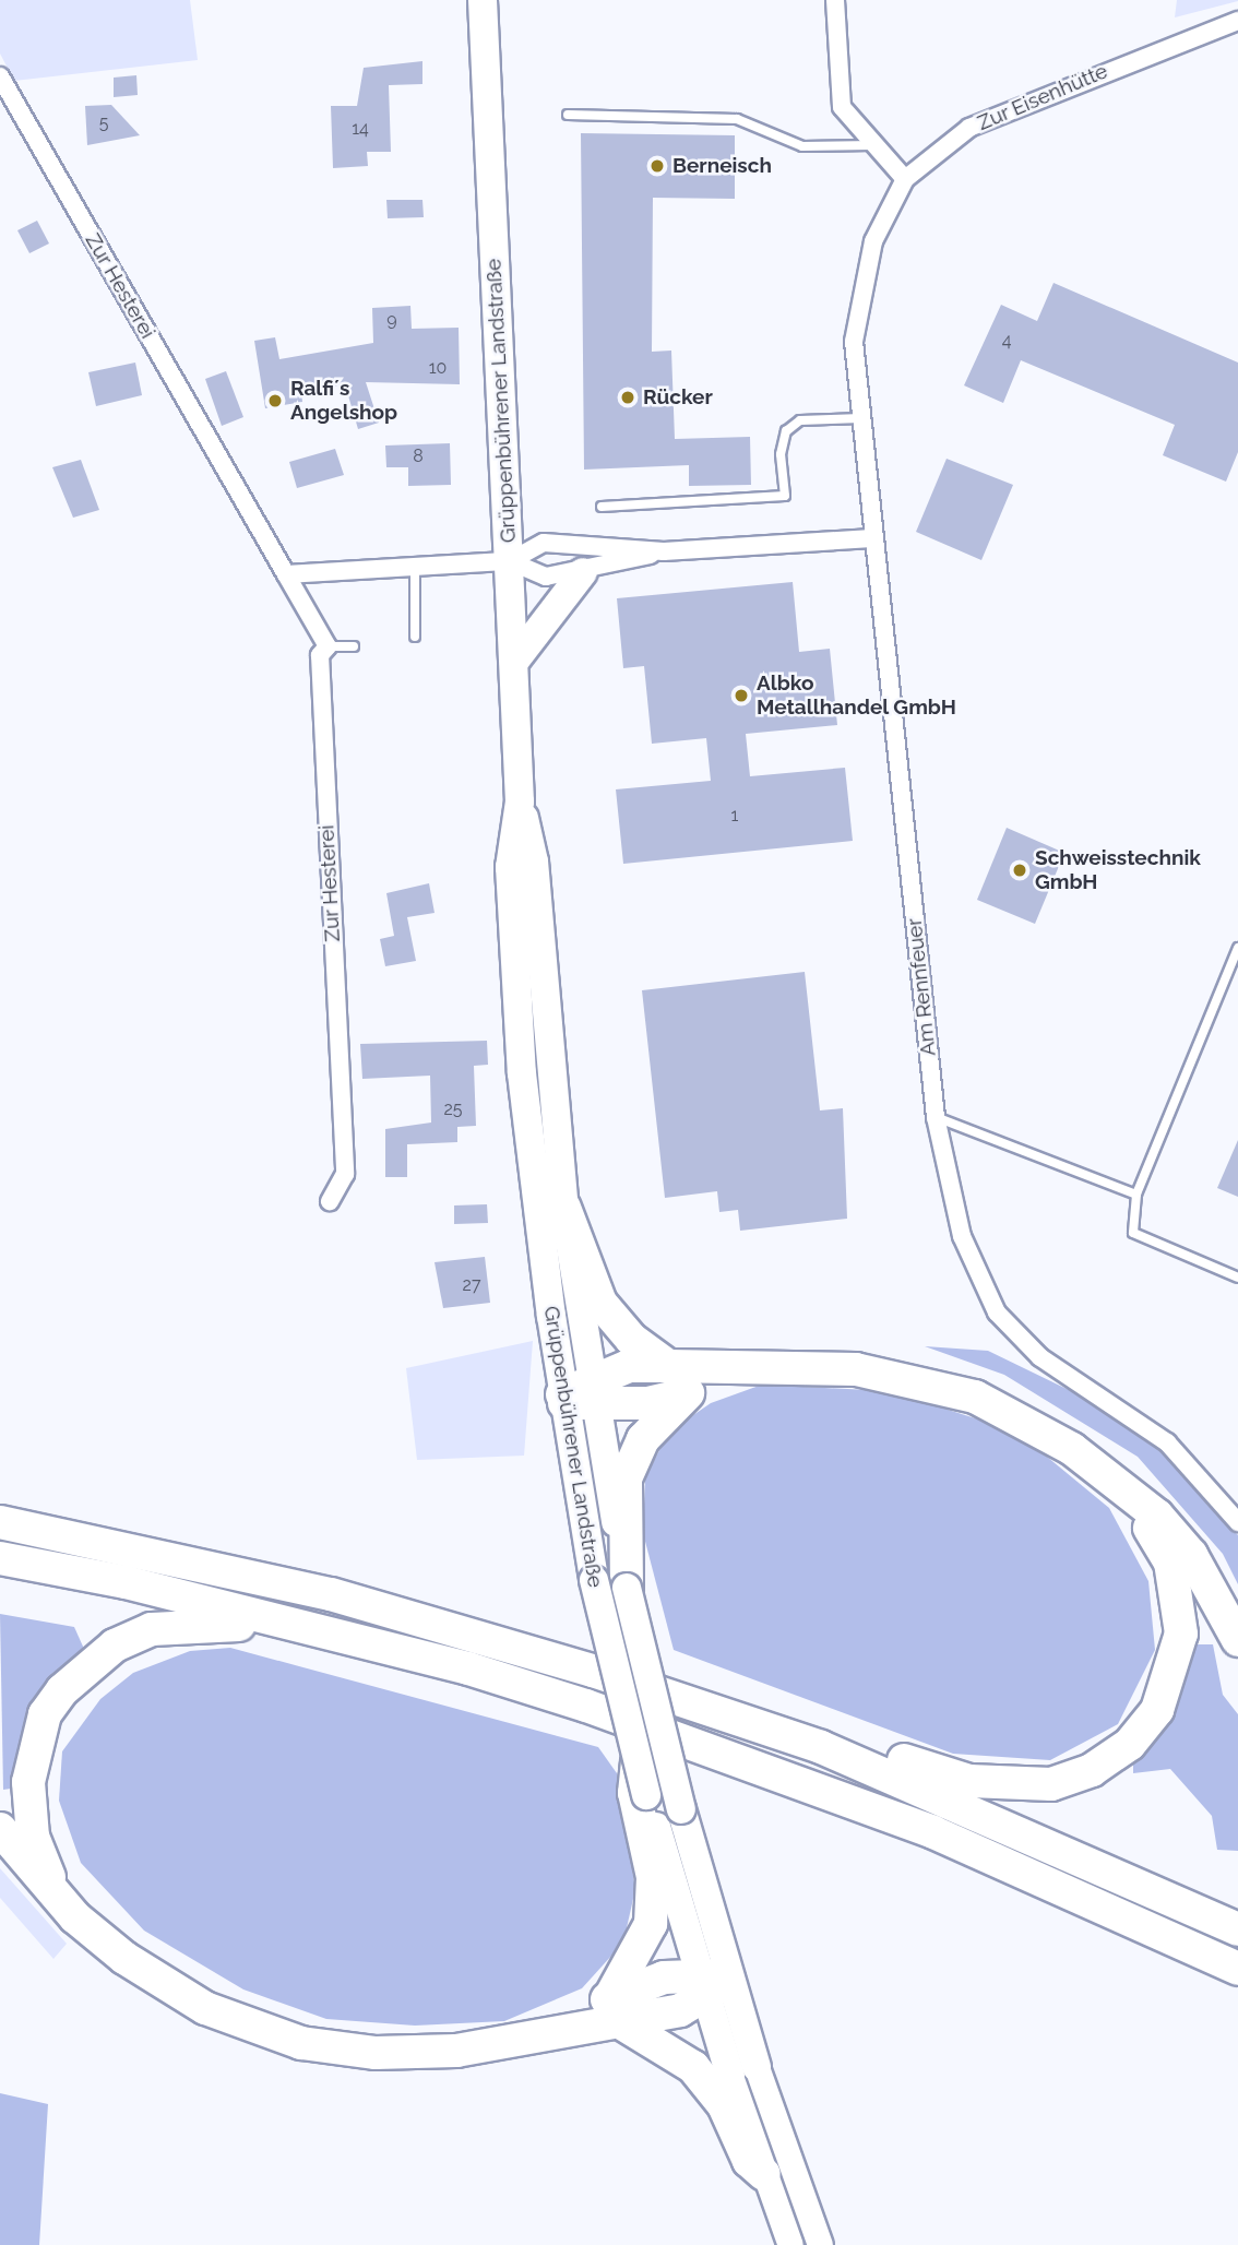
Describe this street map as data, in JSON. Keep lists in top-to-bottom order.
{
  "streets": {
    "main road": ["Grüppenbührener Landstraße"],
    "street": ["Zur Eisenhütte", "Zur Hesterei", "Am Rennfeuer"]
  },
  "crossings": [
    ["Zur Eisenhütte", "Am Rennfeuer"]
  ],
  "places": [
    "Berneisch",
    "Rücker",
    "Ralfi´s Angelshop",
    "Albko Metallhandel GmbH",
    "Schweisstechnik GmbH"
  ],
  "house_numbers": [
    "5",
    "14",
    "9",
    "4",
    "10",
    "8",
    "1",
    "25",
    "27"
  ]
}
